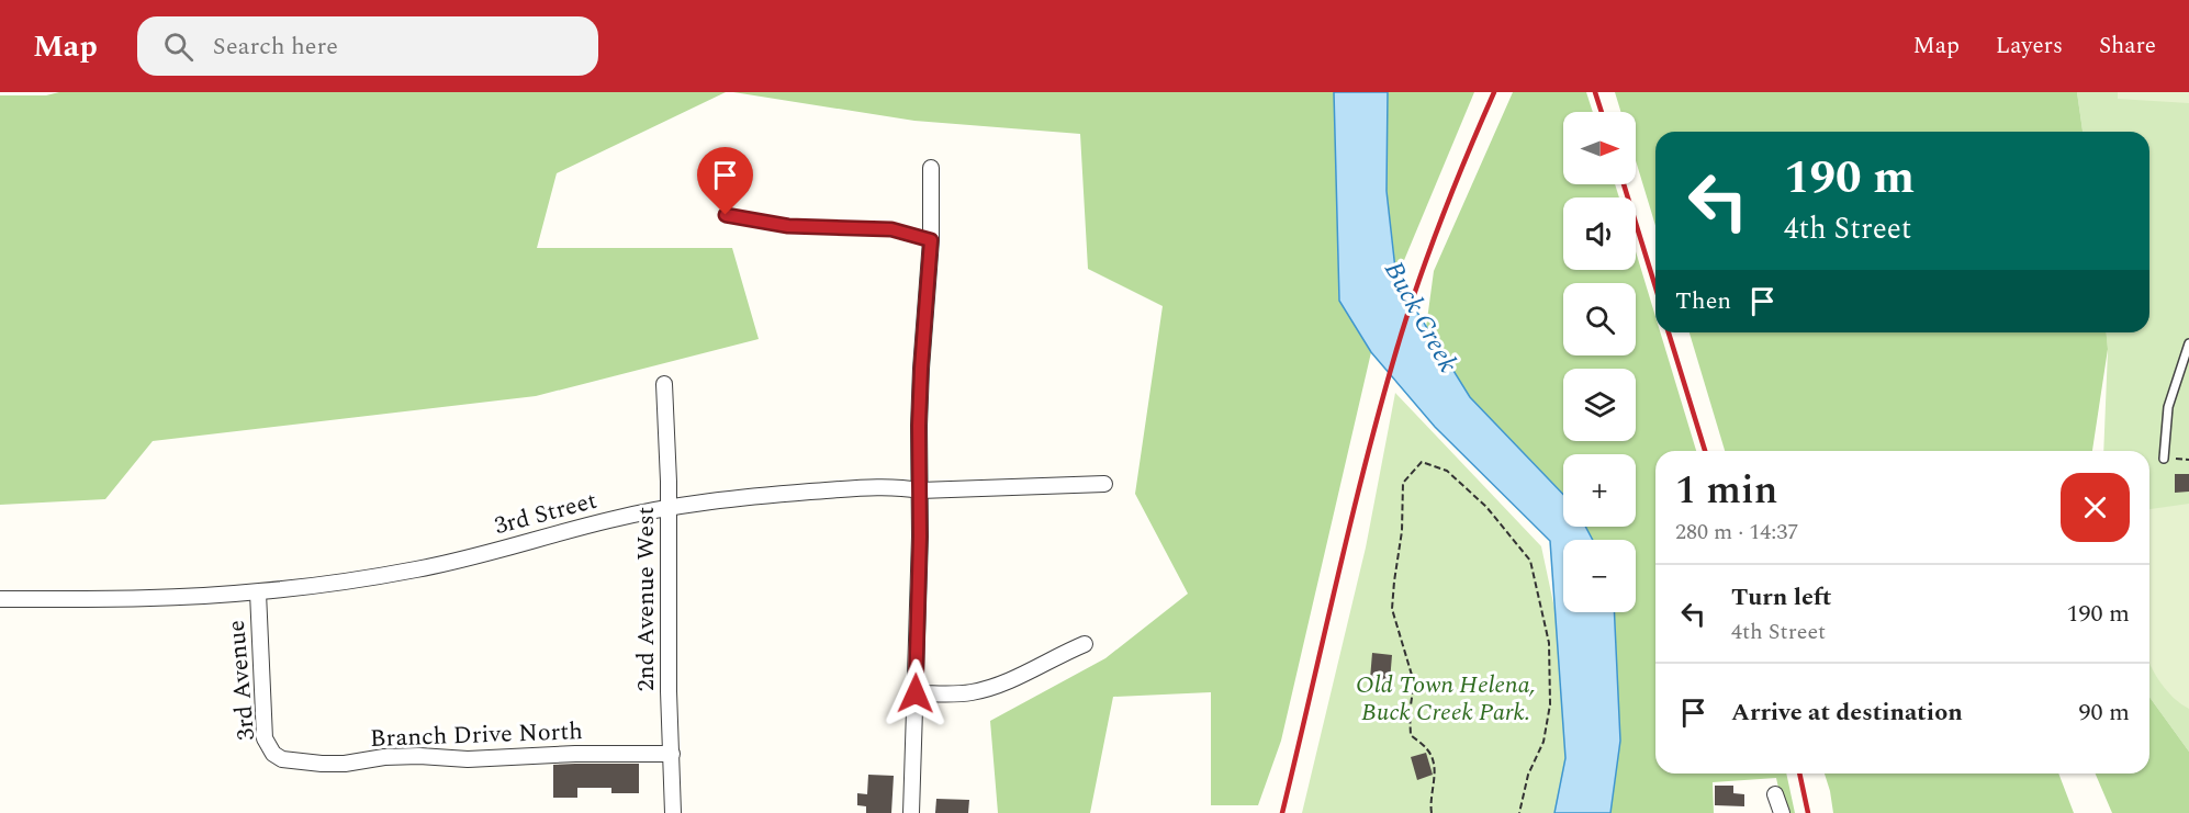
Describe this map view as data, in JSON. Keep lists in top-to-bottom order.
{
  "streets": {
    "street": [
      "3rd Street",
      "2nd Avenue West",
      "3rd Avenue",
      "Branch Drive North"
    ]
  },
  "crossings": [
    ["3rd Street", "2nd Avenue West"],
    ["3rd Street", "3rd Avenue"],
    ["2nd Avenue West", "Branch Drive North"],
    ["3rd Avenue", "Branch Drive North"]
  ],
  "water": ["Buck Creek"],
  "parks": ["Old Town Helena, Buck Creek Park."],
  "north": "right",
  "page": {
    "header": "Map",
    "search": "Search here",
    "nav": ["Map", "Layers", "Share"],
    "map_buttons": ["+", "−"],
    "turn": ["190 m", "4th Street"],
    "then": "Then",
    "heading": ["1 min", "280 m · 14:37"],
    "list": [
      {
        "name": "Turn left",
        "note": "4th Street",
        "value": "190 m"
      },
      {
        "name": "Arrive at destination",
        "value": "90 m"
      }
    ]
  }
}
